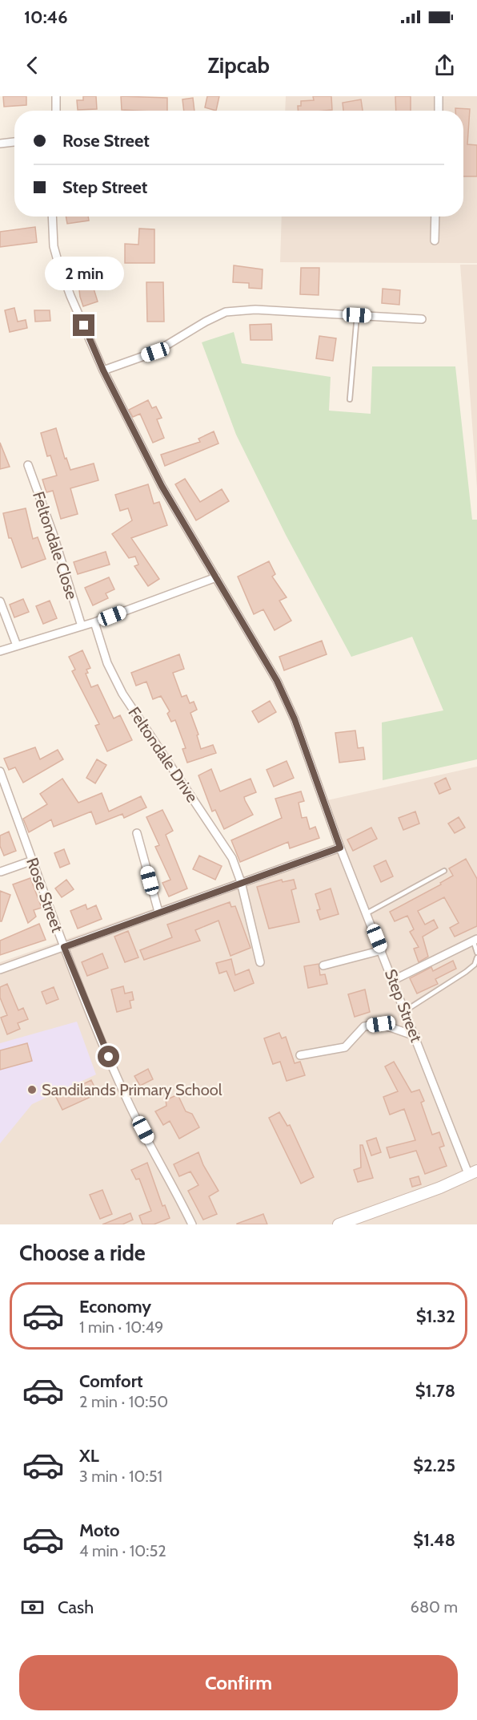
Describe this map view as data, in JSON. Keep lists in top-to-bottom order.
{
  "streets": {
    "street": [
      "Feltondale Close",
      "Feltondale Drive",
      "Rose Street",
      "Step Street"
    ]
  },
  "places": ["Sandilands Primary School"],
  "page": {
    "status": "10:46",
    "header": "Zipcab",
    "banner": ["Rose Street", "Step Street"],
    "bubble": "2 min",
    "heading": "Choose a ride",
    "list": [
      {
        "name": "Economy",
        "note": "1 min · 10:49",
        "value": "$1.32"
      },
      {
        "name": "Comfort",
        "note": "2 min · 10:50",
        "value": "$1.78"
      },
      {
        "name": "XL",
        "note": "3 min · 10:51",
        "value": "$2.25"
      },
      {
        "name": "Moto",
        "note": "4 min · 10:52",
        "value": "$1.48"
      }
    ],
    "pay": ["Cash", "680 m"],
    "buttons": "Confirm"
  }
}
